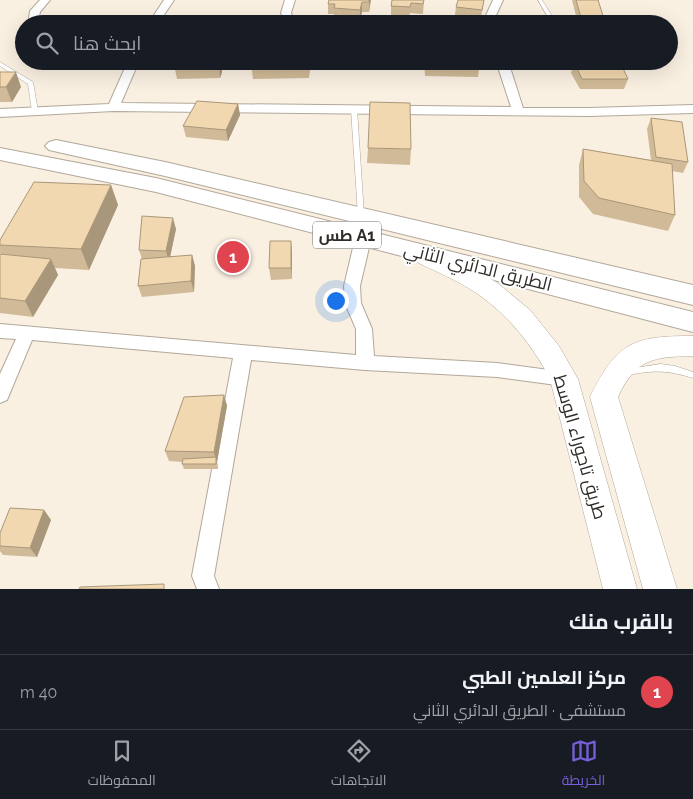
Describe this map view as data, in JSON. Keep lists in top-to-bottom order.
{
  "streets": {
    "highway": ["طس A1", "الطريق الدائري الثاني"],
    "main road": ["طريق تاجوراء الوسط"]
  },
  "crossings": [
    ["الطريق الدائري الثاني", "طريق تاجوراء الوسط"]
  ],
  "page": {
    "search": "ابحث هنا",
    "pins": "1",
    "heading": "بالقرب منك",
    "list": [
      {
        "mark": "1",
        "name": "مركز العلمين الطبي",
        "note": "مستشفى · الطريق الدائري الثاني",
        "value": "40 m"
      }
    ],
    "nav": ["الخريطة", "الاتجاهات", "المحفوظات"]
  }
}
